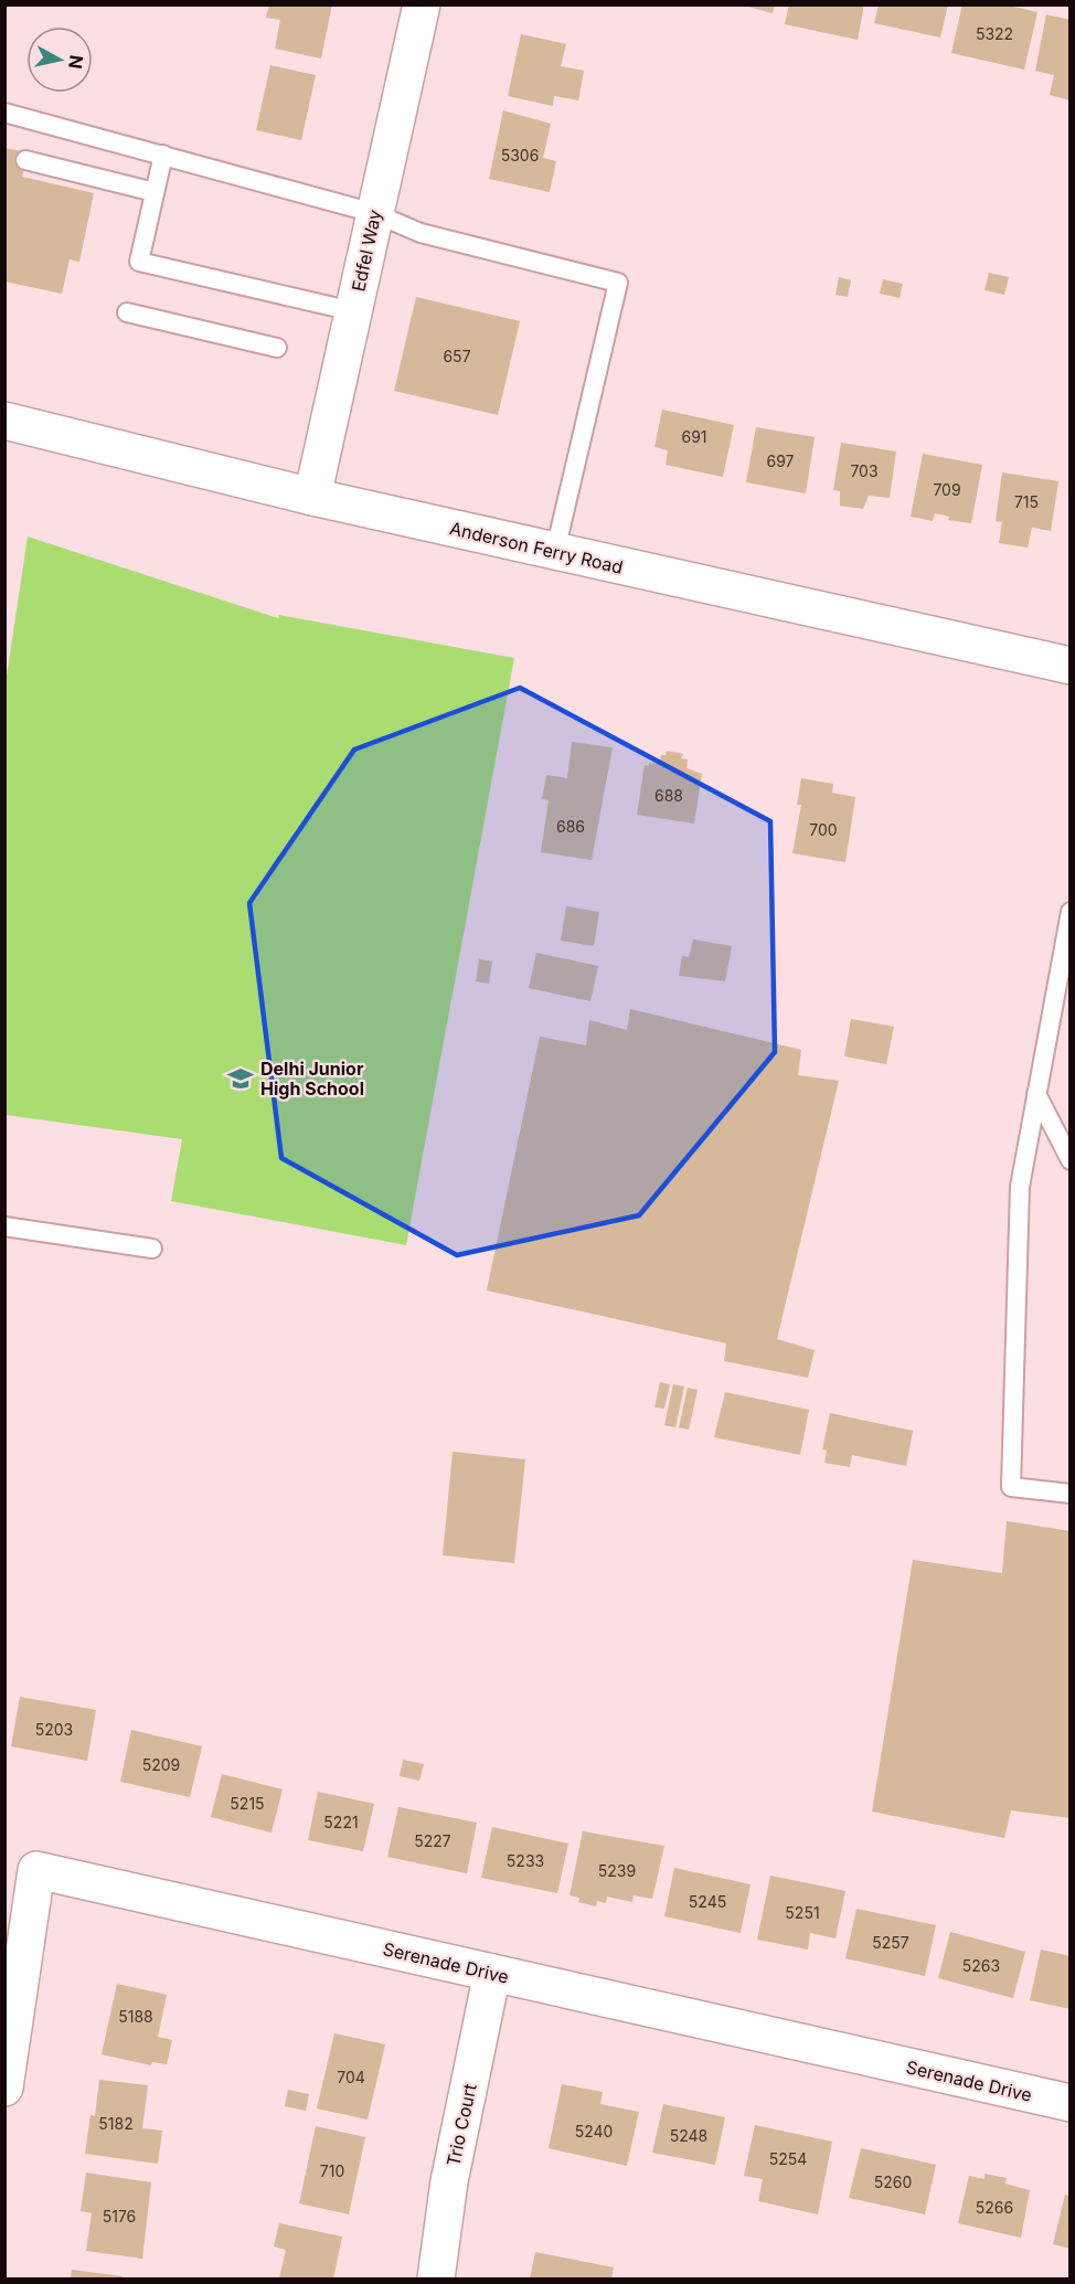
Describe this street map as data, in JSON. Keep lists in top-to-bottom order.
{
  "streets": {
    "street": [
      "Edfel Way",
      "Anderson Ferry Road",
      "Serenade Drive",
      "Trio Court"
    ]
  },
  "crossings": [
    ["Edfel Way", "Anderson Ferry Road"],
    ["Serenade Drive", "Trio Court"]
  ],
  "places": {
    "school or university": ["Delhi Junior High School"]
  },
  "house_numbers": [
    "5322",
    "5306",
    "657",
    "691",
    "697",
    "703",
    "709",
    "715",
    "688",
    "686",
    "700",
    "5203",
    "5209",
    "5215",
    "5221",
    "5227",
    "5233",
    "5239",
    "5245",
    "5251",
    "5257",
    "5263",
    "5188",
    "704",
    "5182",
    "5240",
    "5248",
    "5254",
    "710",
    "5260",
    "5266",
    "5176"
  ],
  "north": "right"
}
